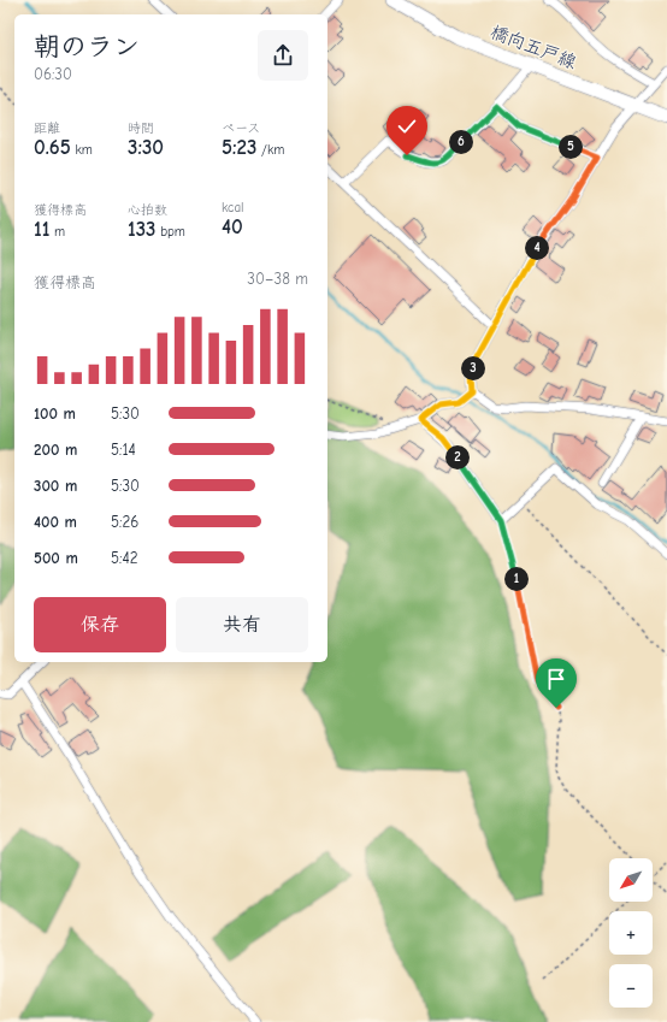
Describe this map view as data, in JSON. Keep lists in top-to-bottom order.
{
  "streets": {
    "main road": ["橋向五戸線"]
  },
  "north": "bottom left",
  "page": {
    "heading": ["朝のラン", "06:30"],
    "stats": [
      ["距離", "0.65 km"],
      ["時間", "3:30"],
      ["ペース", "5:23 /km"],
      ["獲得標高", "11 m"],
      ["心拍数", "133 bpm"],
      ["kcal", "40"]
    ],
    "pins": [
      "6",
      "5",
      "4",
      "3",
      "2",
      "1"
    ],
    "chart": ["獲得標高", "30–38 m"],
    "list": [
      {
        "name": "100 m",
        "note": "5:30"
      },
      {
        "name": "200 m",
        "note": "5:14"
      },
      {
        "name": "300 m",
        "note": "5:30"
      },
      {
        "name": "400 m",
        "note": "5:26"
      },
      {
        "name": "500 m",
        "note": "5:42"
      }
    ],
    "buttons": ["保存", "共有"],
    "map_buttons": ["+", "−"]
  }
}
